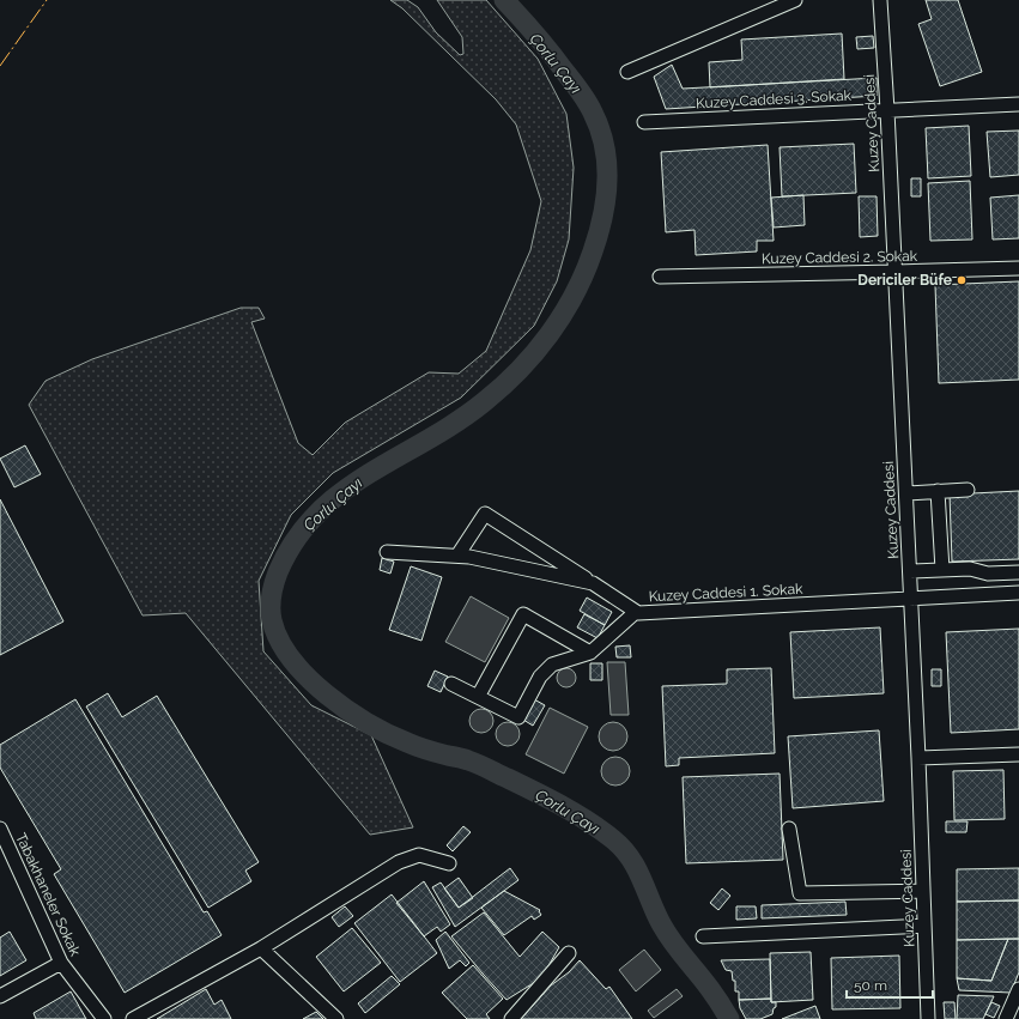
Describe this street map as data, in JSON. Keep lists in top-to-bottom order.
{
  "streets": {
    "street": [
      "Kuzey Caddesi 3. Sokak",
      "Kuzey Caddesi",
      "Kuzey Caddesi 2. Sokak",
      "Kuzey Caddesi 1. Sokak",
      "Tabakhaneler Sokak"
    ]
  },
  "crossings": [
    ["Kuzey Caddesi 3. Sokak", "Kuzey Caddesi"],
    ["Kuzey Caddesi", "Kuzey Caddesi 2. Sokak"],
    ["Kuzey Caddesi", "Kuzey Caddesi 1. Sokak"]
  ],
  "water": ["Çorlu Çayı"],
  "places": ["Dericiler Büfe"],
  "scale_bar": "50 m"
}
